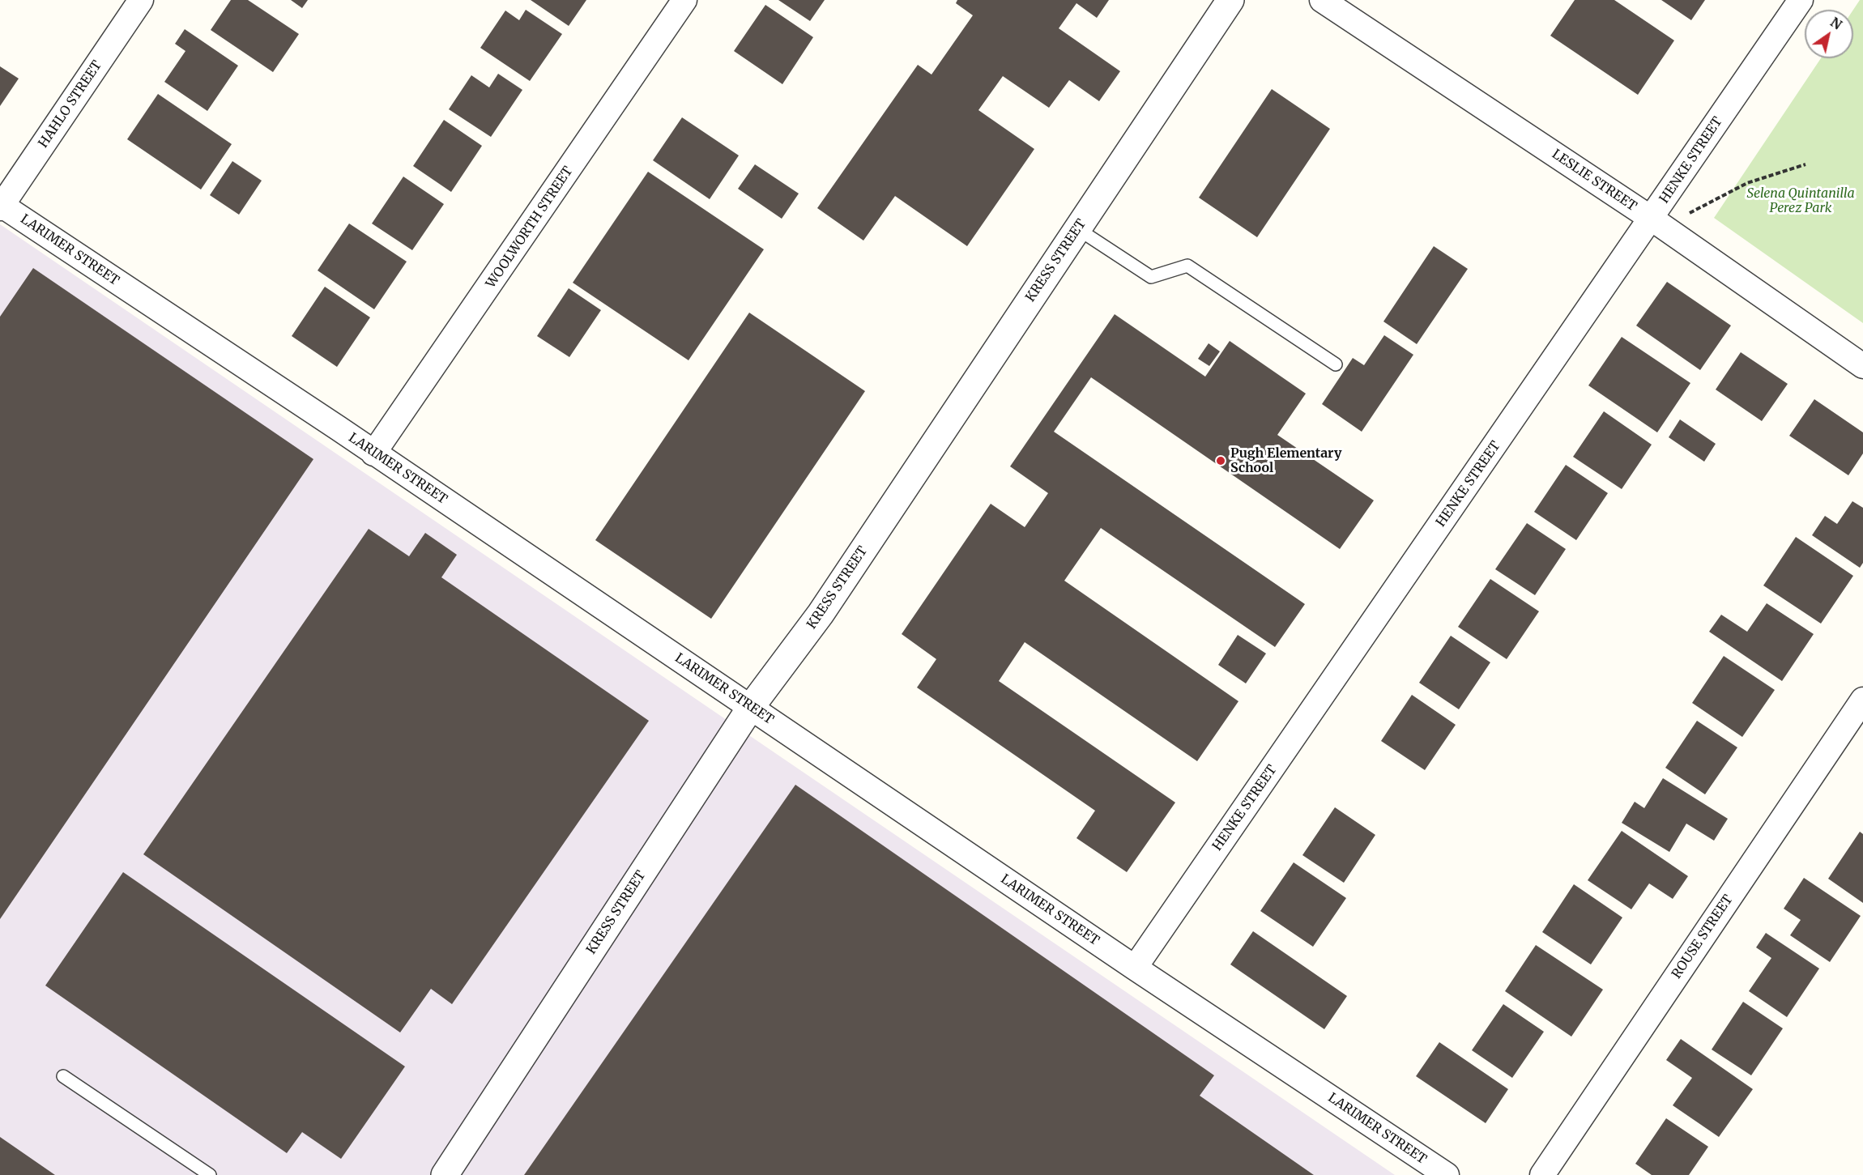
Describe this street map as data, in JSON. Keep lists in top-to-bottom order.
{
  "streets": {
    "street": [
      "HAHLO STREET",
      "HENKE STREET",
      "LESLIE STREET",
      "WOOLWORTH STREET",
      "LARIMER STREET",
      "KRESS STREET",
      "ROUSE STREET"
    ]
  },
  "crossings": [
    ["HAHLO STREET", "LARIMER STREET"],
    ["HENKE STREET", "LESLIE STREET"],
    ["HENKE STREET", "LARIMER STREET"],
    ["WOOLWORTH STREET", "LARIMER STREET"],
    ["LARIMER STREET", "KRESS STREET"]
  ],
  "parks": ["Selena Quintanilla Perez Park"],
  "places": ["Pugh Elementary School"],
  "north": "top right"
}
